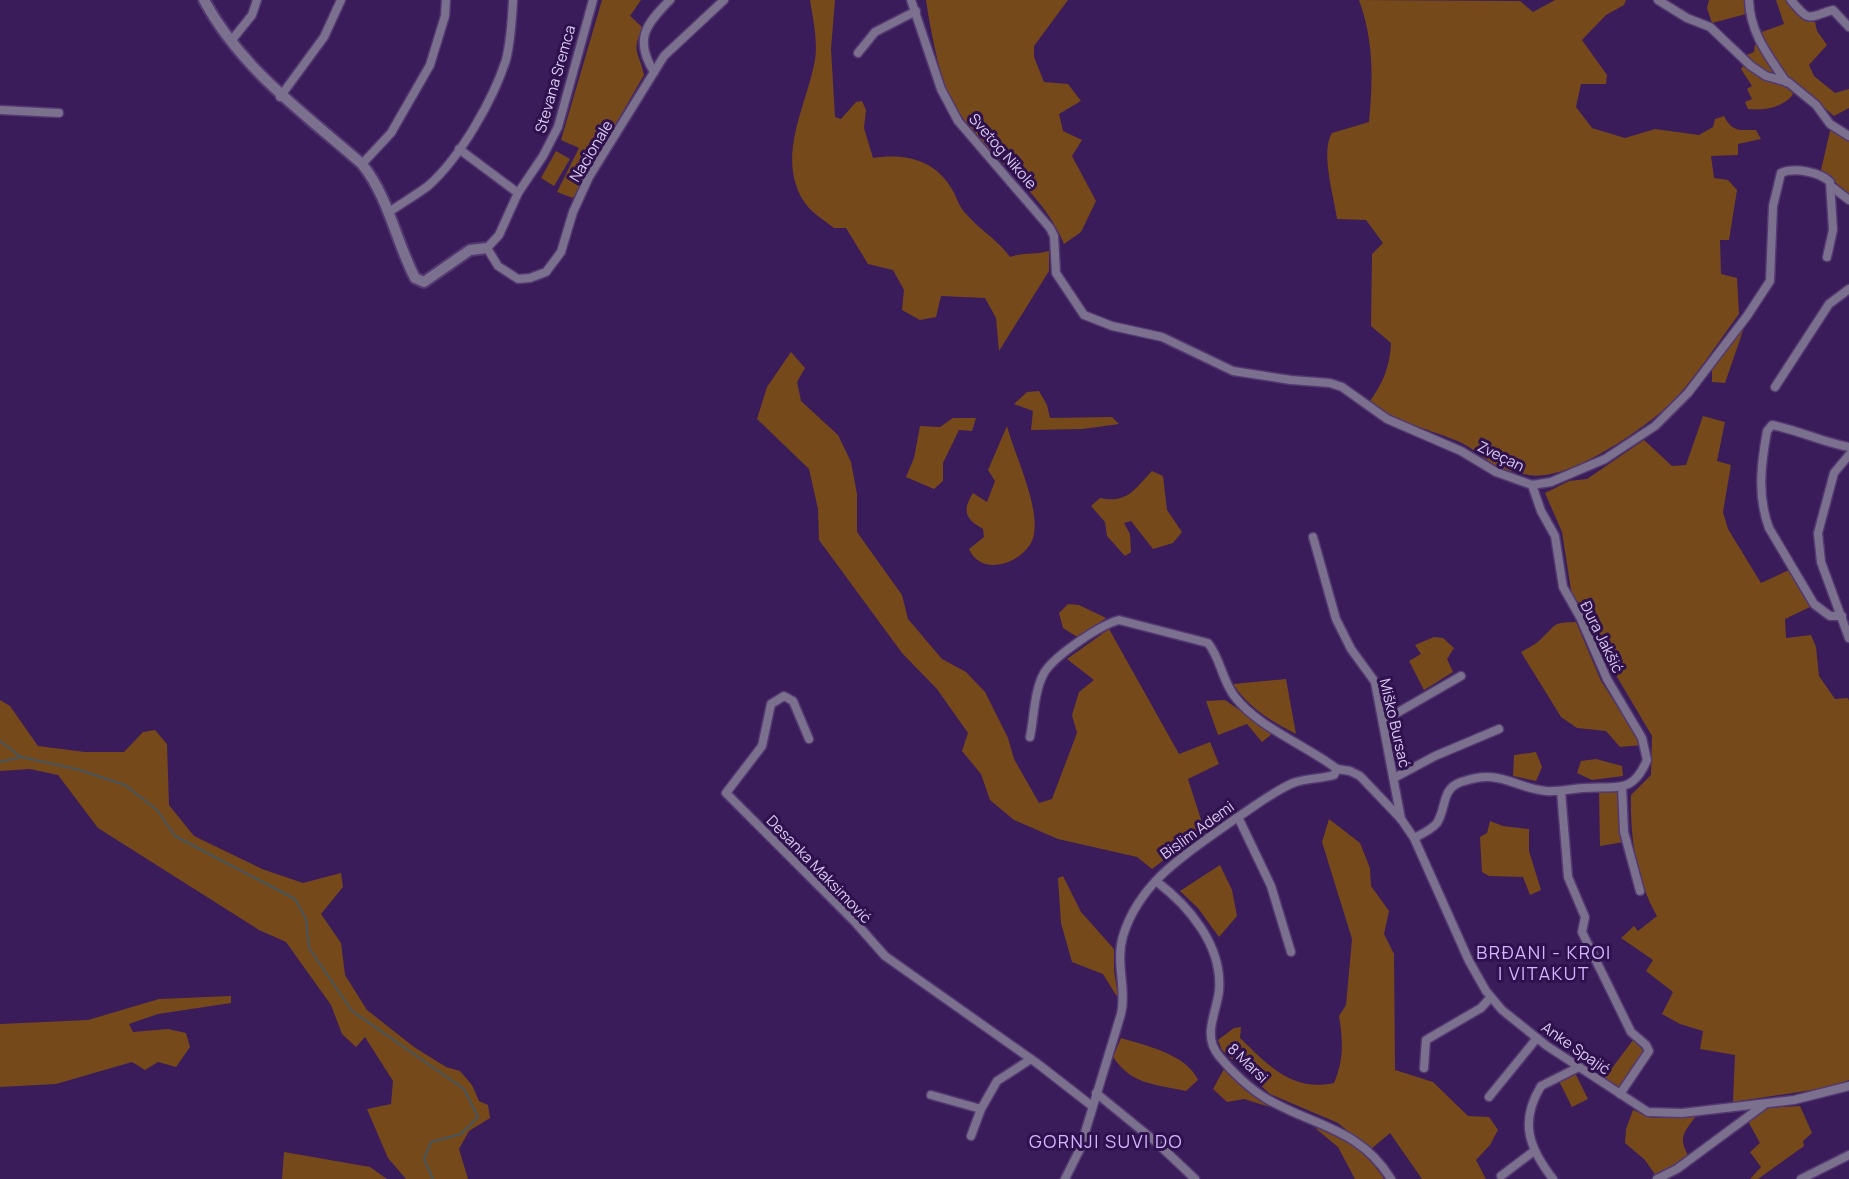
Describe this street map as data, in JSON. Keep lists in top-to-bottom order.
{
  "streets": {
    "street": [
      "Stevana Sremca",
      "Nacionale",
      "Svetog Nikole",
      "Zveçan",
      "Ðura Jakšić",
      "Miško Bursać",
      "Bislim Ademi",
      "Desanka Maksimović",
      "Anke Spajić",
      "8 Marsi"
    ]
  },
  "crossings": [
    ["Stevana Sremca", "Nacionale"],
    ["Svetog Nikole", "Zveçan"],
    ["Zveçan", "Ðura Jakšić"],
    ["Miško Bursać", "Anke Spajić"],
    ["Bislim Ademi", "Desanka Maksimović"],
    ["Bislim Ademi", "8 Marsi"]
  ],
  "districts": ["BRĐANI - KROI I VITAKUT", "GORNJI SUVI DO"]
}
